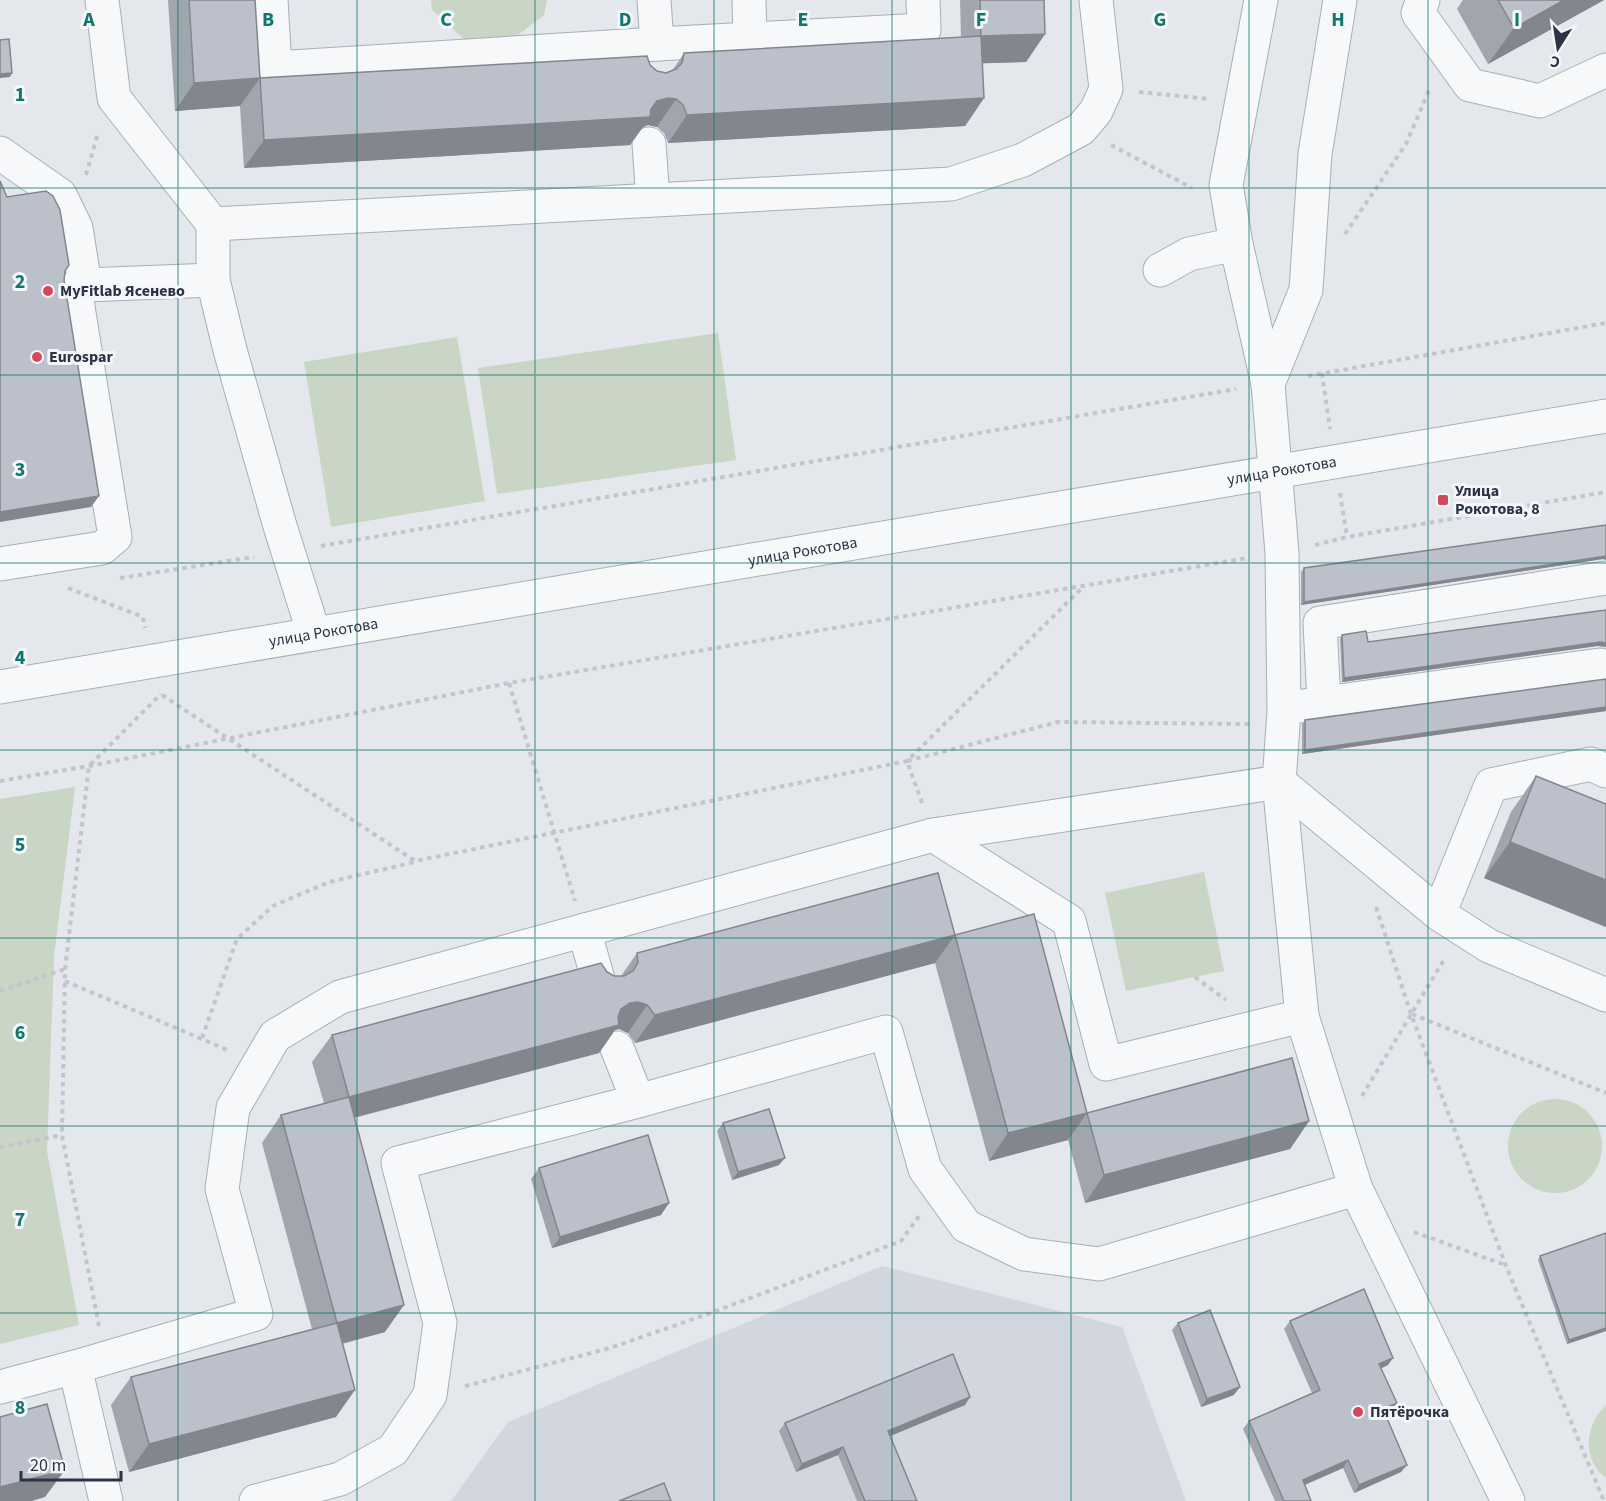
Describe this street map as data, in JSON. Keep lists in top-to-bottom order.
{
  "streets": {
    "street": ["улица Рокотова"]
  },
  "places": {
    "other": ["MyFitlab Ясенево", "Eurospar", "Пятёрочка"],
    "transit": ["Улица Рокотова, 8"]
  },
  "scale_bar": "20 m",
  "north": "bottom",
  "grid": {
    "columns": [
      "A",
      "B",
      "C",
      "D",
      "E",
      "F",
      "G",
      "H",
      "I"
    ],
    "rows": [
      "1",
      "2",
      "3",
      "4",
      "5",
      "6",
      "7",
      "8"
    ]
  }
}
